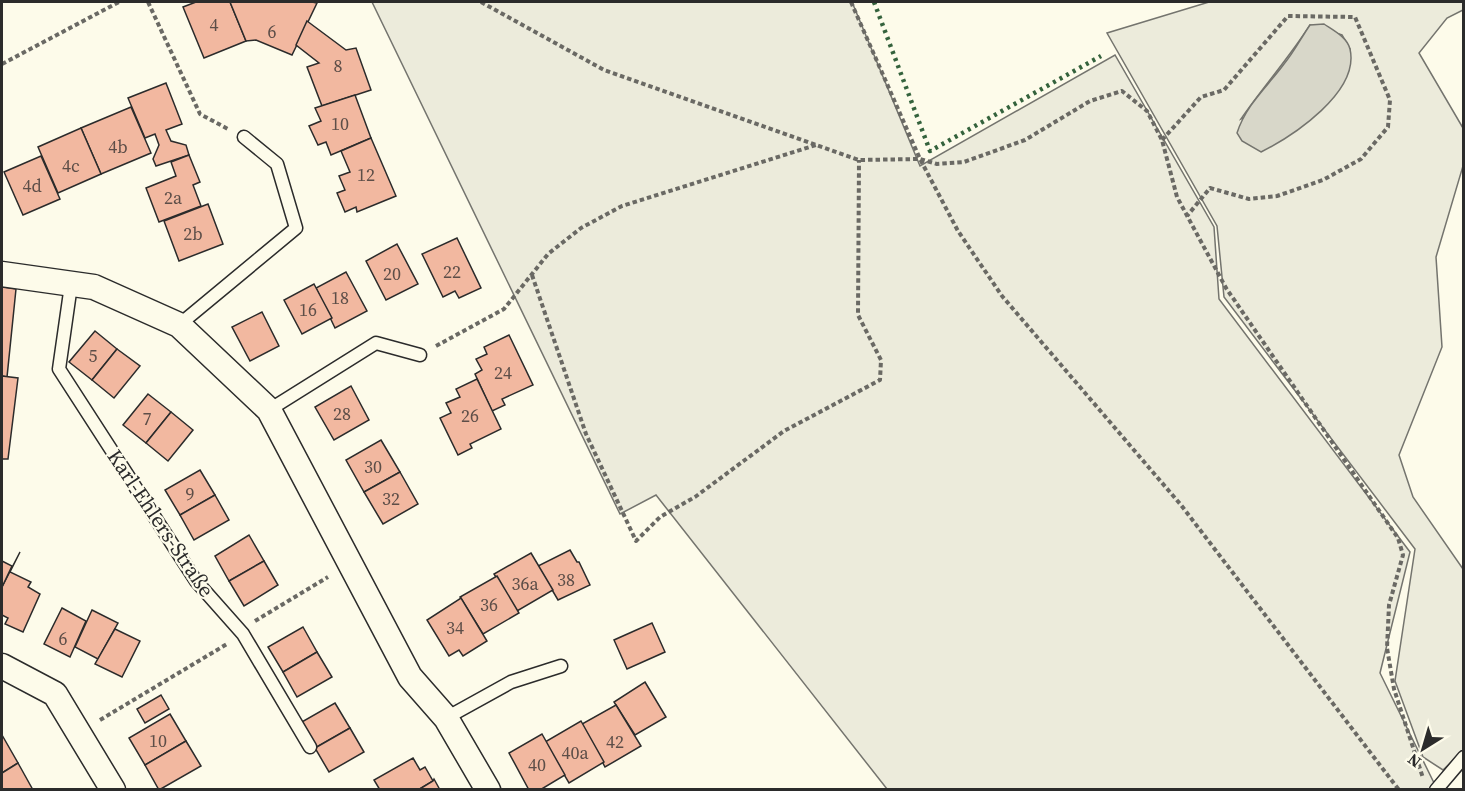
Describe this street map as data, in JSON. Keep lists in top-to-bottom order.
{
  "streets": {
    "lane": ["Karl-Ehlers-Straße"]
  },
  "house_numbers": [
    "4",
    "6",
    "8",
    "10",
    "4b",
    "4c",
    "12",
    "4d",
    "2a",
    "2b",
    "22",
    "20",
    "18",
    "16",
    "5",
    "24",
    "28",
    "26",
    "7",
    "30",
    "9",
    "32",
    "38",
    "36a",
    "36",
    "34",
    "6",
    "10",
    "42",
    "40a",
    "40"
  ],
  "north": "bottom left"
}
